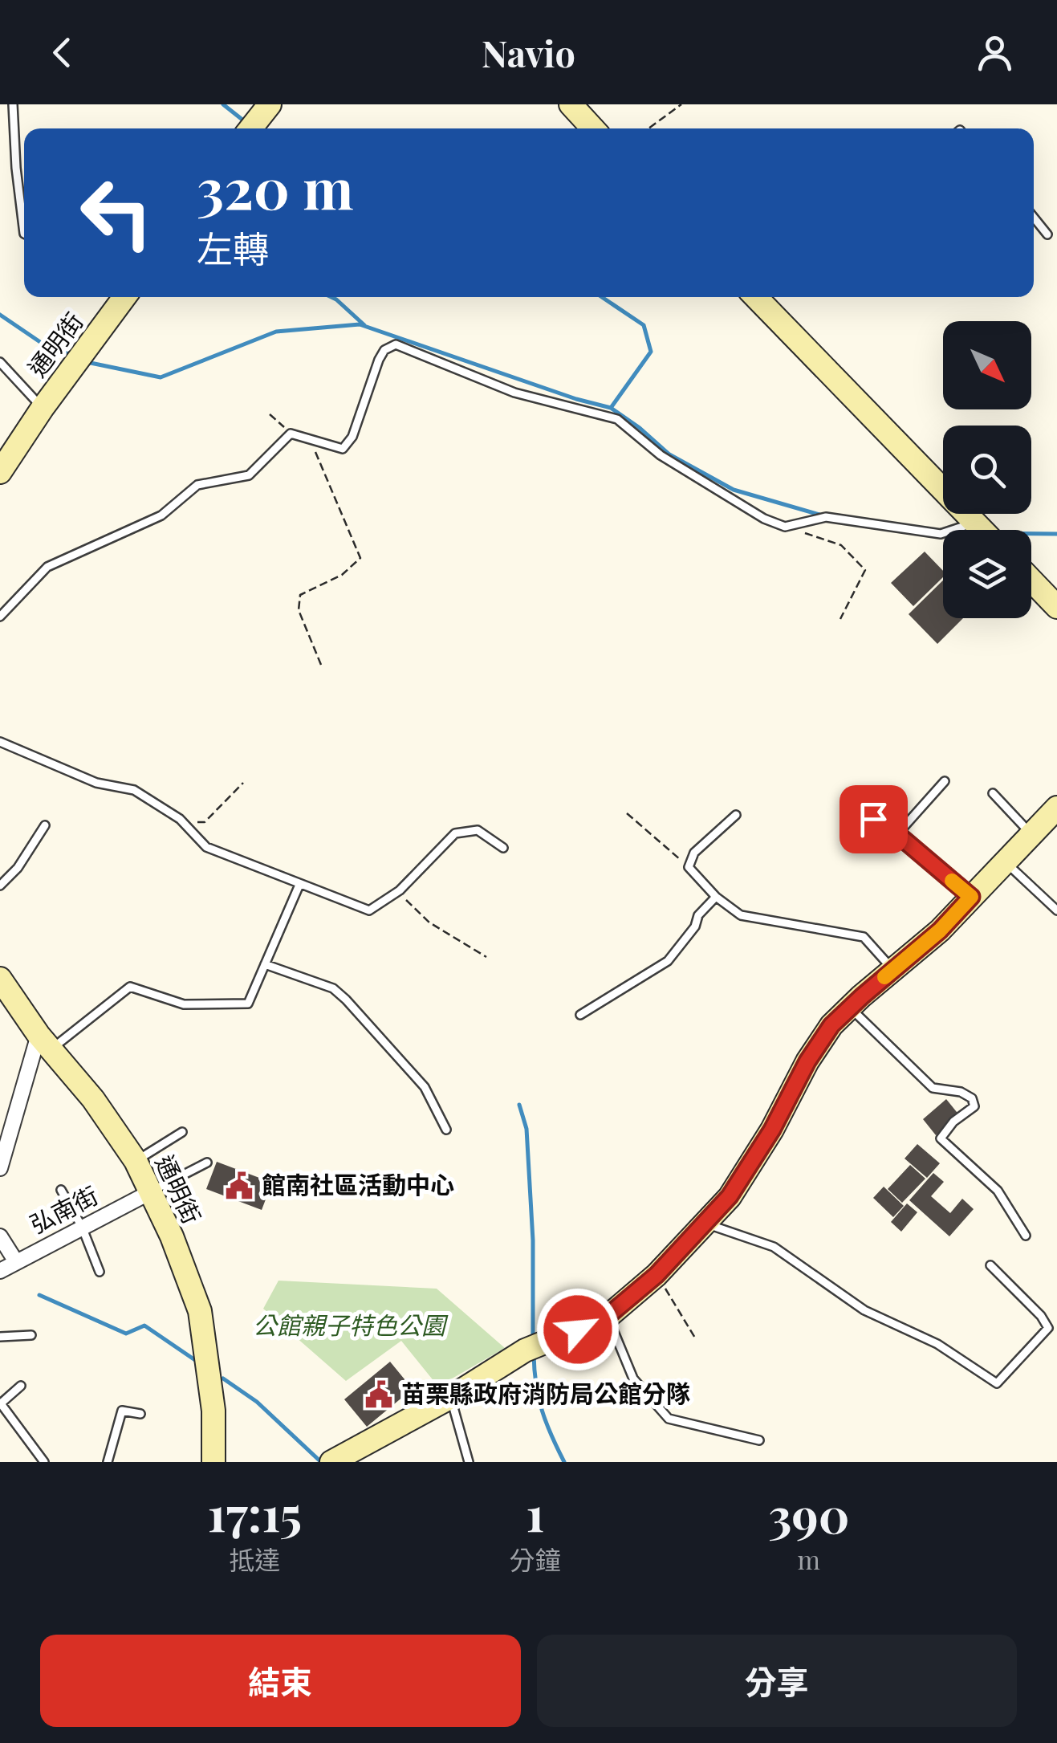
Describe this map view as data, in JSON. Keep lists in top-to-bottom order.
{
  "streets": {
    "street": ["通明街", "弘南街"]
  },
  "crossings": [
    ["通明街", "弘南街"]
  ],
  "parks": ["公館親子特色公園"],
  "places": {
    "public building": ["館南社區活動中心", "苗栗縣政府消防局公館分隊"]
  },
  "north": "bottom right",
  "page": {
    "header": "Navio",
    "turn": ["320 m", "左轉"],
    "eta": [
      "17:15",
      "抵達",
      "1",
      "分鐘",
      "390",
      "m"
    ],
    "buttons": ["結束", "分享"]
  }
}
